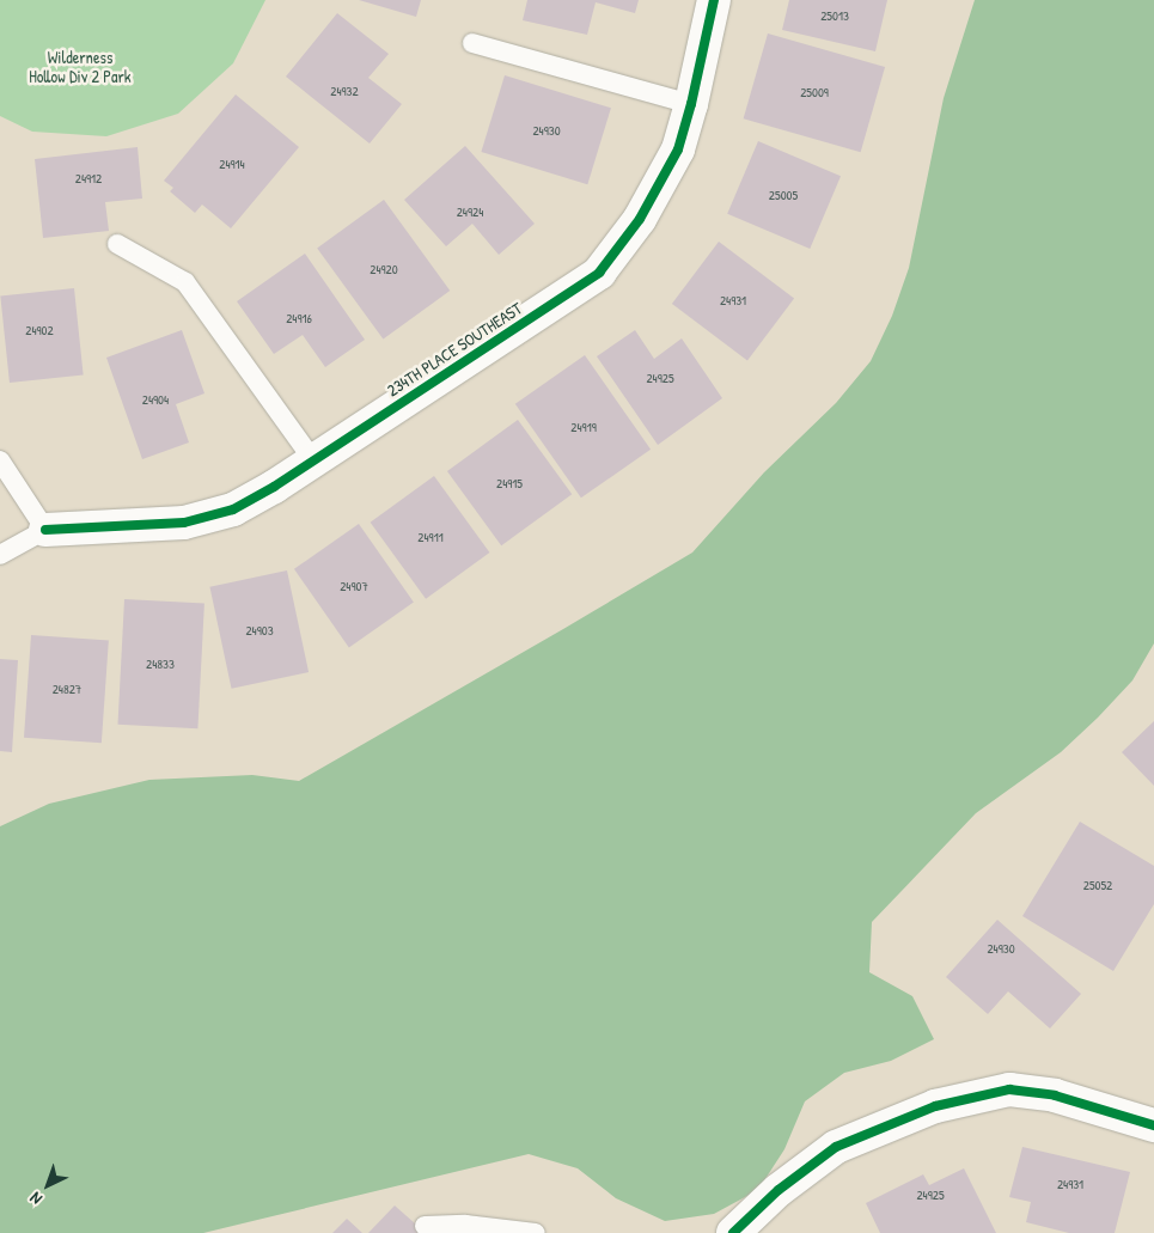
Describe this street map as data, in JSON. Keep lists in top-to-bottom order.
{
  "streets": {
    "street": ["234TH PLACE SOUTHEAST"]
  },
  "parks": ["Wilderness Hollow Div 2 Park"],
  "house_numbers": [
    "25013",
    "24932",
    "25009",
    "24930",
    "24914",
    "24912",
    "25005",
    "24924",
    "24920",
    "24931",
    "24916",
    "24902",
    "24925",
    "24904",
    "24919",
    "24915",
    "24911",
    "24907",
    "24903",
    "24833",
    "24827",
    "25052",
    "24930",
    "24931",
    "24925"
  ],
  "north": "bottom left"
}
